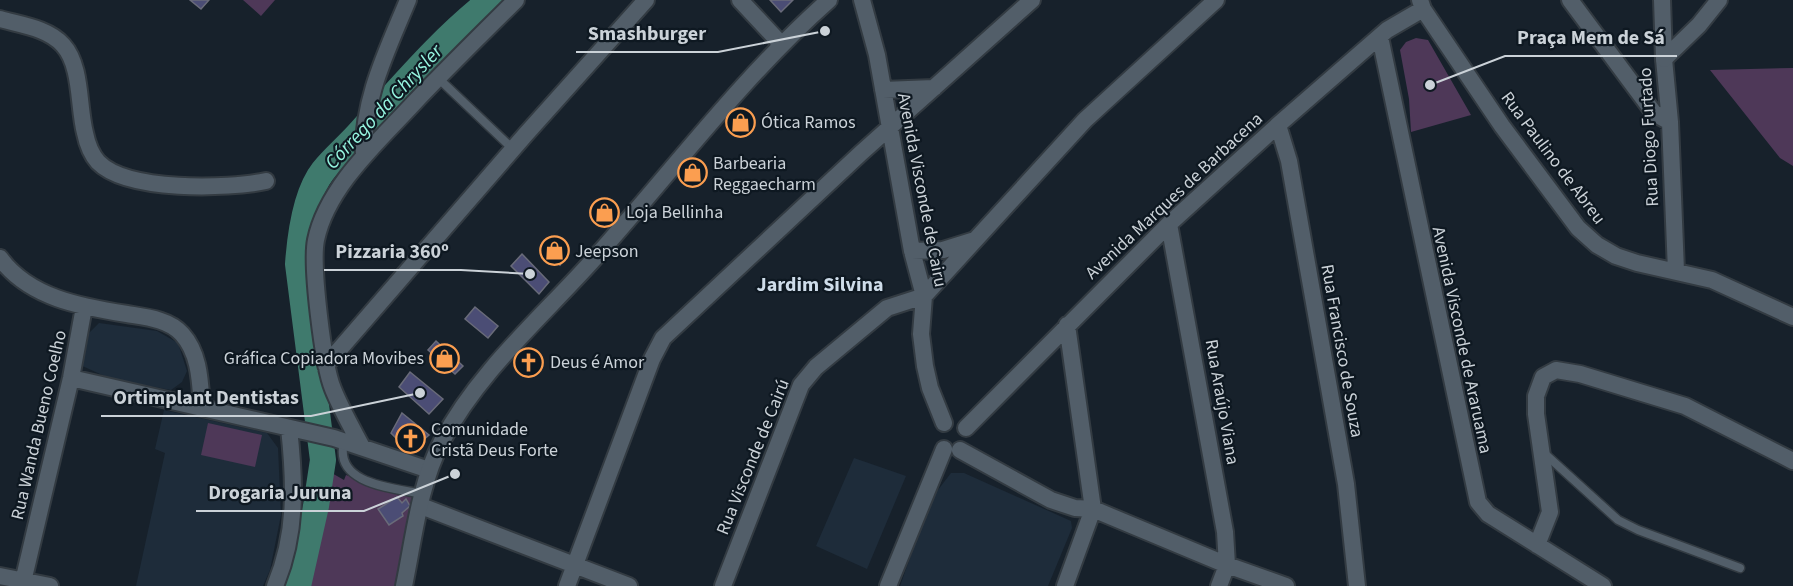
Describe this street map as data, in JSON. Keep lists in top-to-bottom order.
{
  "streets": {
    "street": [
      "Rua Diogo Furtado",
      "Rua Paulino de Abreu",
      "Avenida Visconde de Cairu",
      "Avenida Marques de Barbacena",
      "Avenida Visconde de Araruama",
      "Rua Francisco de Souza",
      "Rua Araújo Viana",
      "Rua Wanda Bueno Coelho",
      "Rua Visconde de Cairú"
    ]
  },
  "crossings": [
    ["Rua Diogo Furtado", "Rua Paulino de Abreu"],
    ["Rua Paulino de Abreu", "Avenida Marques de Barbacena"],
    ["Avenida Visconde de Cairu", "Avenida Marques de Barbacena"],
    ["Avenida Visconde de Cairu", "Rua Visconde de Cairú"],
    ["Avenida Marques de Barbacena", "Avenida Visconde de Araruama"],
    ["Avenida Marques de Barbacena", "Rua Francisco de Souza"],
    ["Avenida Marques de Barbacena", "Rua Araújo Viana"]
  ],
  "districts": ["Jardim Silvina"],
  "water": ["Córrego da Chrysler"],
  "places": {
    "other": [
      "Smashburger",
      "Praça Mem de Sá",
      "Pizzaria 360º",
      "Ortimplant Dentistas",
      "Drogaria Juruna"
    ],
    "shop": [
      "Ótica Ramos",
      "Barbearia Reggaecharm",
      "Loja Bellinha",
      "Jeepson",
      "Gráfica Copiadora Movibes"
    ],
    "church": ["Deus é Amor", "Comunidade Cristã Deus Forte"]
  }
}
